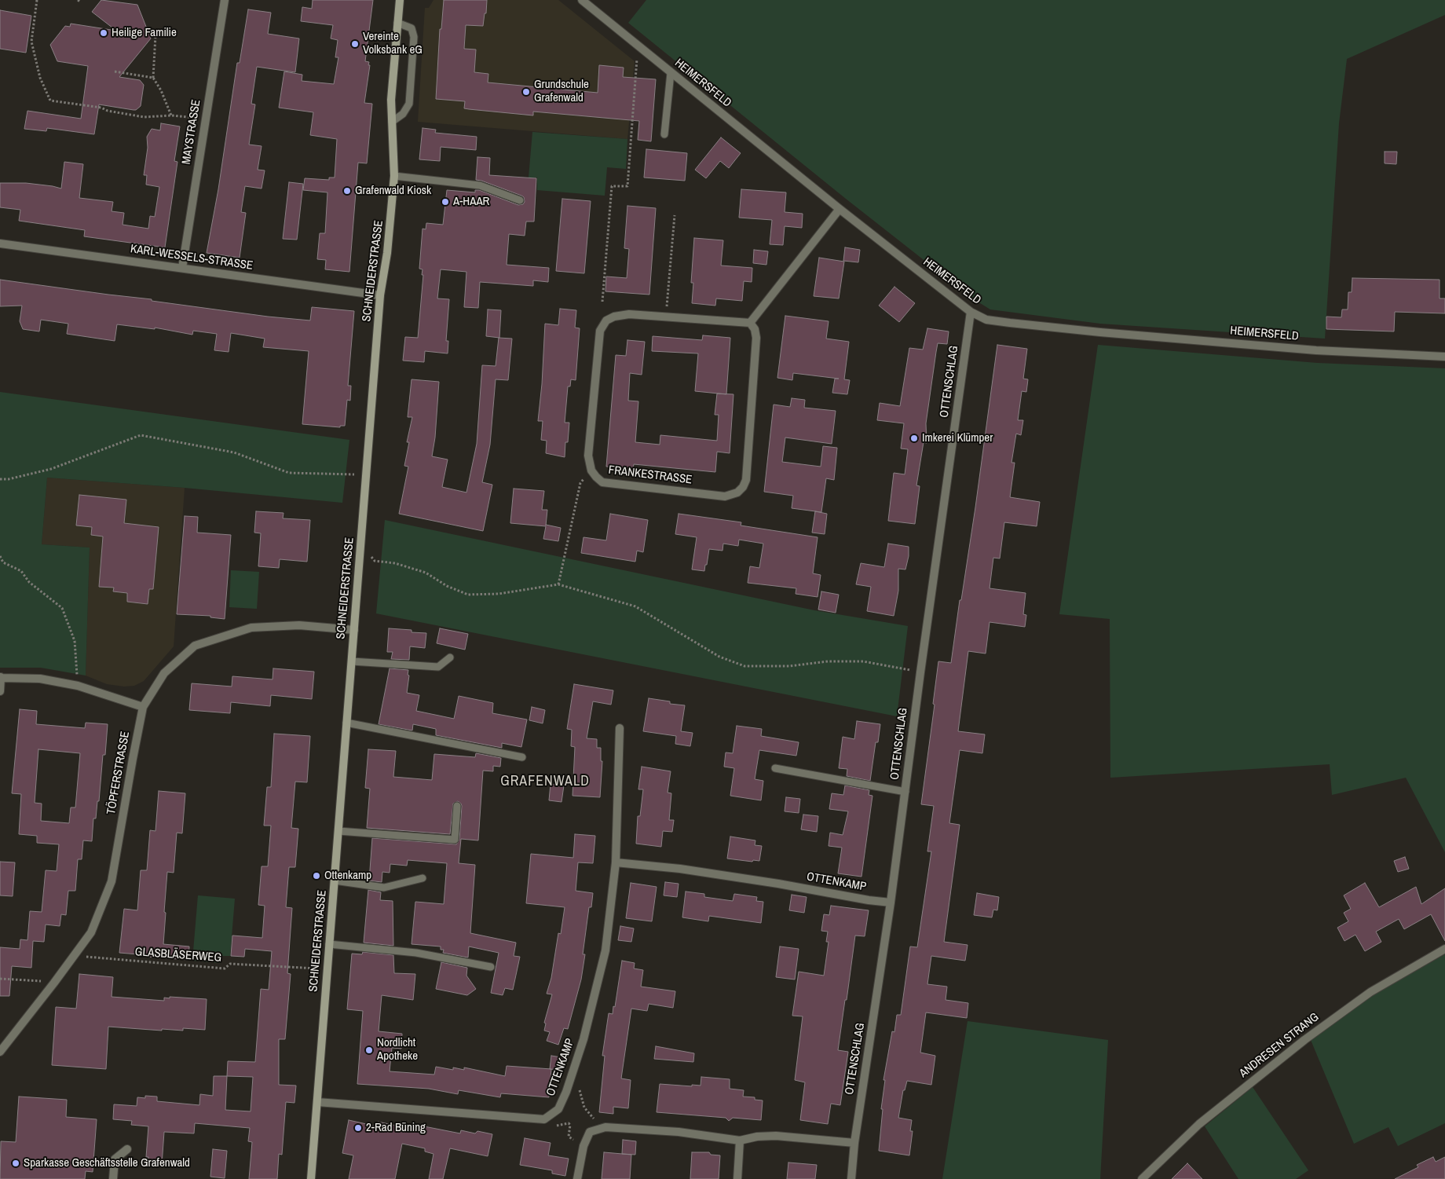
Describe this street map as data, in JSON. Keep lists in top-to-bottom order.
{
  "streets": {
    "street": [
      "HEIMERSFELD",
      "MAYSTRASSE",
      "KARL-WESSELS-STRASSE",
      "SCHNEIDERSTRASSE",
      "OTTENSCHLAG",
      "FRANKESTRASSE",
      "TÖPFERSTRASSE",
      "OTTENKAMP",
      "ANDRESEN STRANG"
    ],
    "path": ["GLASBLÄSERWEG"]
  },
  "crossings": [
    ["HEIMERSFELD", "OTTENSCHLAG"],
    ["MAYSTRASSE", "KARL-WESSELS-STRASSE"],
    ["KARL-WESSELS-STRASSE", "SCHNEIDERSTRASSE"],
    ["SCHNEIDERSTRASSE", "TÖPFERSTRASSE"],
    ["SCHNEIDERSTRASSE", "GLASBLÄSERWEG"],
    ["OTTENSCHLAG", "OTTENKAMP"],
    ["TÖPFERSTRASSE", "GLASBLÄSERWEG"]
  ],
  "districts": ["GRAFENWALD"],
  "places": [
    "Heilige Familie",
    "Vereinte Volksbank eG",
    "Grundschule Grafenwald",
    "Grafenwald Kiosk",
    "A-HAAR",
    "Imkerei Klümper",
    "Ottenkamp",
    "Nordlicht Apotheke",
    "2-Rad Büning",
    "Sparkasse Geschäftsstelle Grafenwald"
  ]
}
